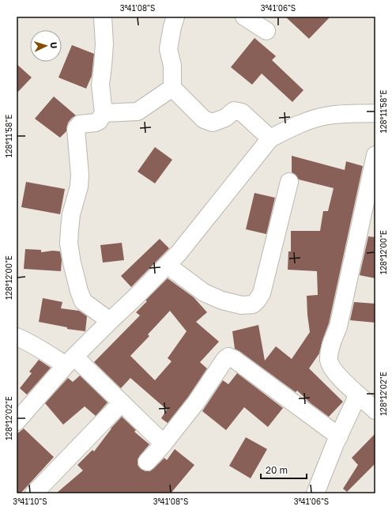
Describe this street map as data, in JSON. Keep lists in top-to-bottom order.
{
  "scale_bar": "20 m",
  "north": "right",
  "coordinates": [
    "3°41'08\"S",
    "3°41'06\"S",
    "128°11'58\"E",
    "128°12'00\"E",
    "128°12'02\"E",
    "3°41'10\"S"
  ]
}
